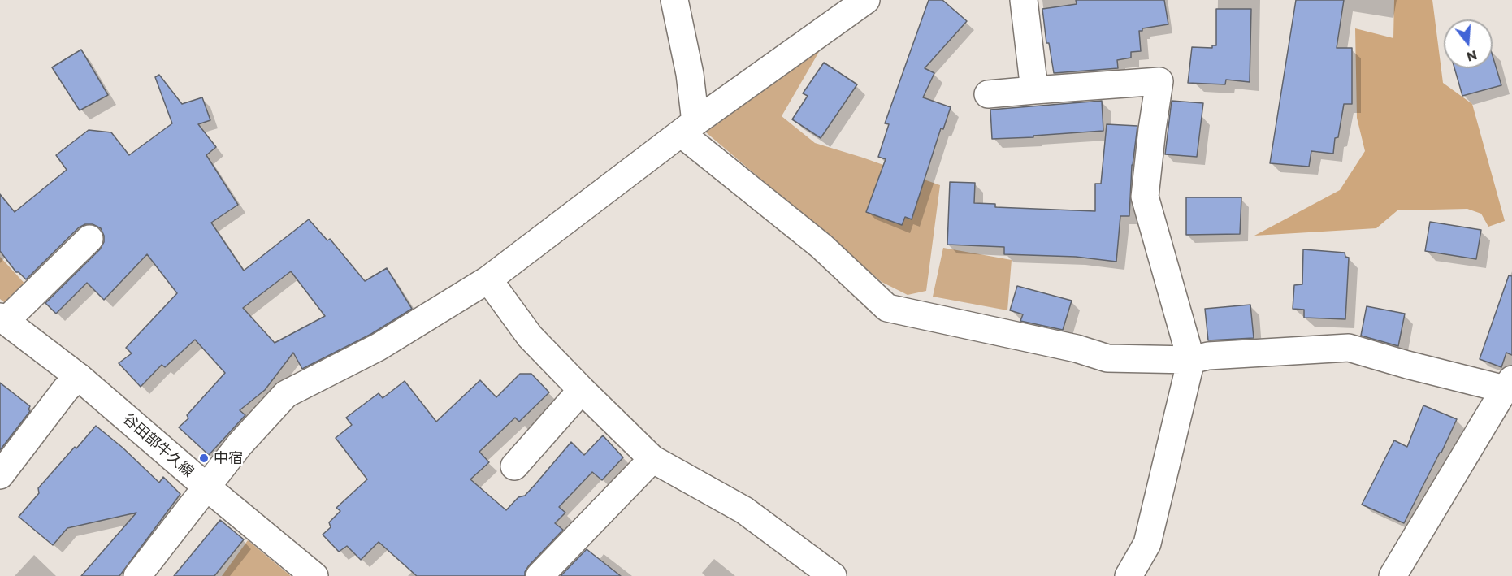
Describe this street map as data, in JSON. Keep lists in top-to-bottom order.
{
  "streets": {
    "street": ["谷田部牛久線"]
  },
  "places": ["中宿"],
  "north": "bottom"
}
